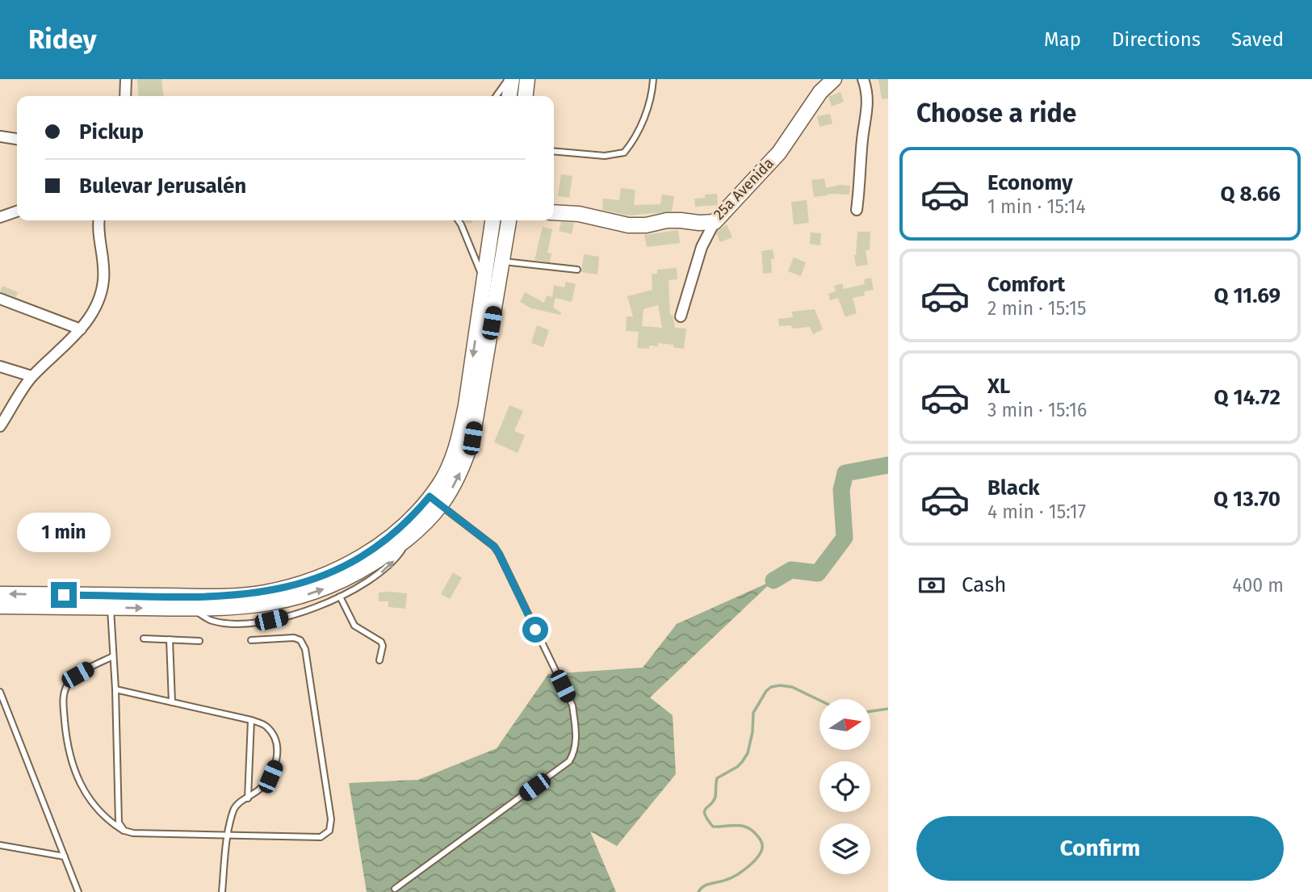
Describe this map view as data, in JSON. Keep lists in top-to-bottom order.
{
  "streets": {
    "main road": ["25a Avenida"]
  },
  "north": "right",
  "page": {
    "header": "Ridey",
    "nav": ["Map", "Directions", "Saved"],
    "heading": "Choose a ride",
    "banner": ["Pickup", "Bulevar Jerusalén"],
    "list": [
      {
        "name": "Economy",
        "note": "1 min · 15:14",
        "value": "Q 8.66"
      },
      {
        "name": "Comfort",
        "note": "2 min · 15:15",
        "value": "Q 11.69"
      },
      {
        "name": "XL",
        "note": "3 min · 15:16",
        "value": "Q 14.72"
      },
      {
        "name": "Black",
        "note": "4 min · 15:17",
        "value": "Q 13.70"
      }
    ],
    "bubble": "1 min",
    "pay": ["Cash", "400 m"],
    "buttons": "Confirm"
  }
}
